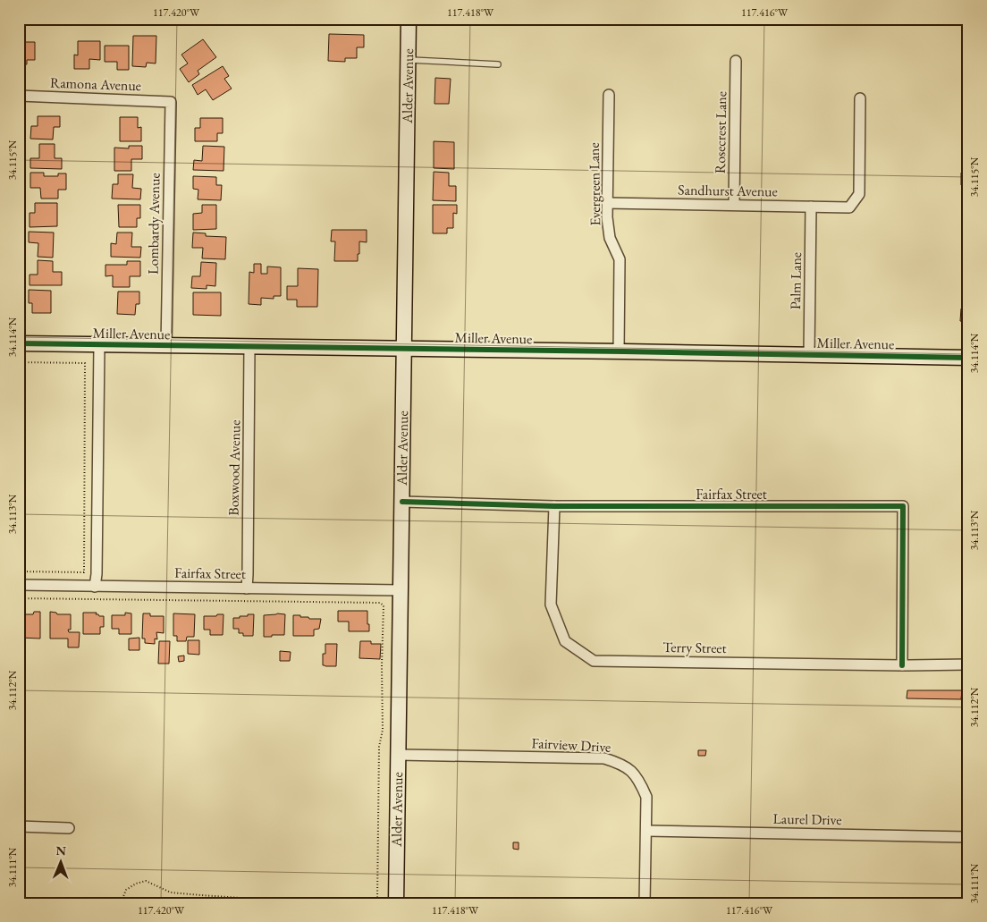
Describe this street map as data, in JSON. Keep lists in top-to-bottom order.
{
  "streets": {
    "street": [
      "Ramona Avenue",
      "Alder Avenue",
      "Rosecrest Lane",
      "Evergreen Lane",
      "Sandhurst Avenue",
      "Lombardy Avenue",
      "Palm Lane",
      "Miller Avenue",
      "Boxwood Avenue",
      "Fairfax Street",
      "Terry Street",
      "Fairview Drive",
      "Laurel Drive"
    ]
  },
  "crossings": [
    ["Ramona Avenue", "Lombardy Avenue"],
    ["Alder Avenue", "Miller Avenue"],
    ["Alder Avenue", "Fairfax Street"],
    ["Alder Avenue", "Fairview Drive"],
    ["Rosecrest Lane", "Sandhurst Avenue"],
    ["Evergreen Lane", "Sandhurst Avenue"],
    ["Evergreen Lane", "Miller Avenue"],
    ["Sandhurst Avenue", "Palm Lane"],
    ["Lombardy Avenue", "Miller Avenue"],
    ["Palm Lane", "Miller Avenue"],
    ["Miller Avenue", "Boxwood Avenue"],
    ["Boxwood Avenue", "Fairfax Street"],
    ["Fairfax Street", "Terry Street"],
    ["Fairview Drive", "Laurel Drive"]
  ],
  "north": "top",
  "coordinates": [
    "117.420°W",
    "117.418°W",
    "117.416°W",
    "34.115°N",
    "34.114°N",
    "34.113°N",
    "34.112°N",
    "34.111°N"
  ]
}
